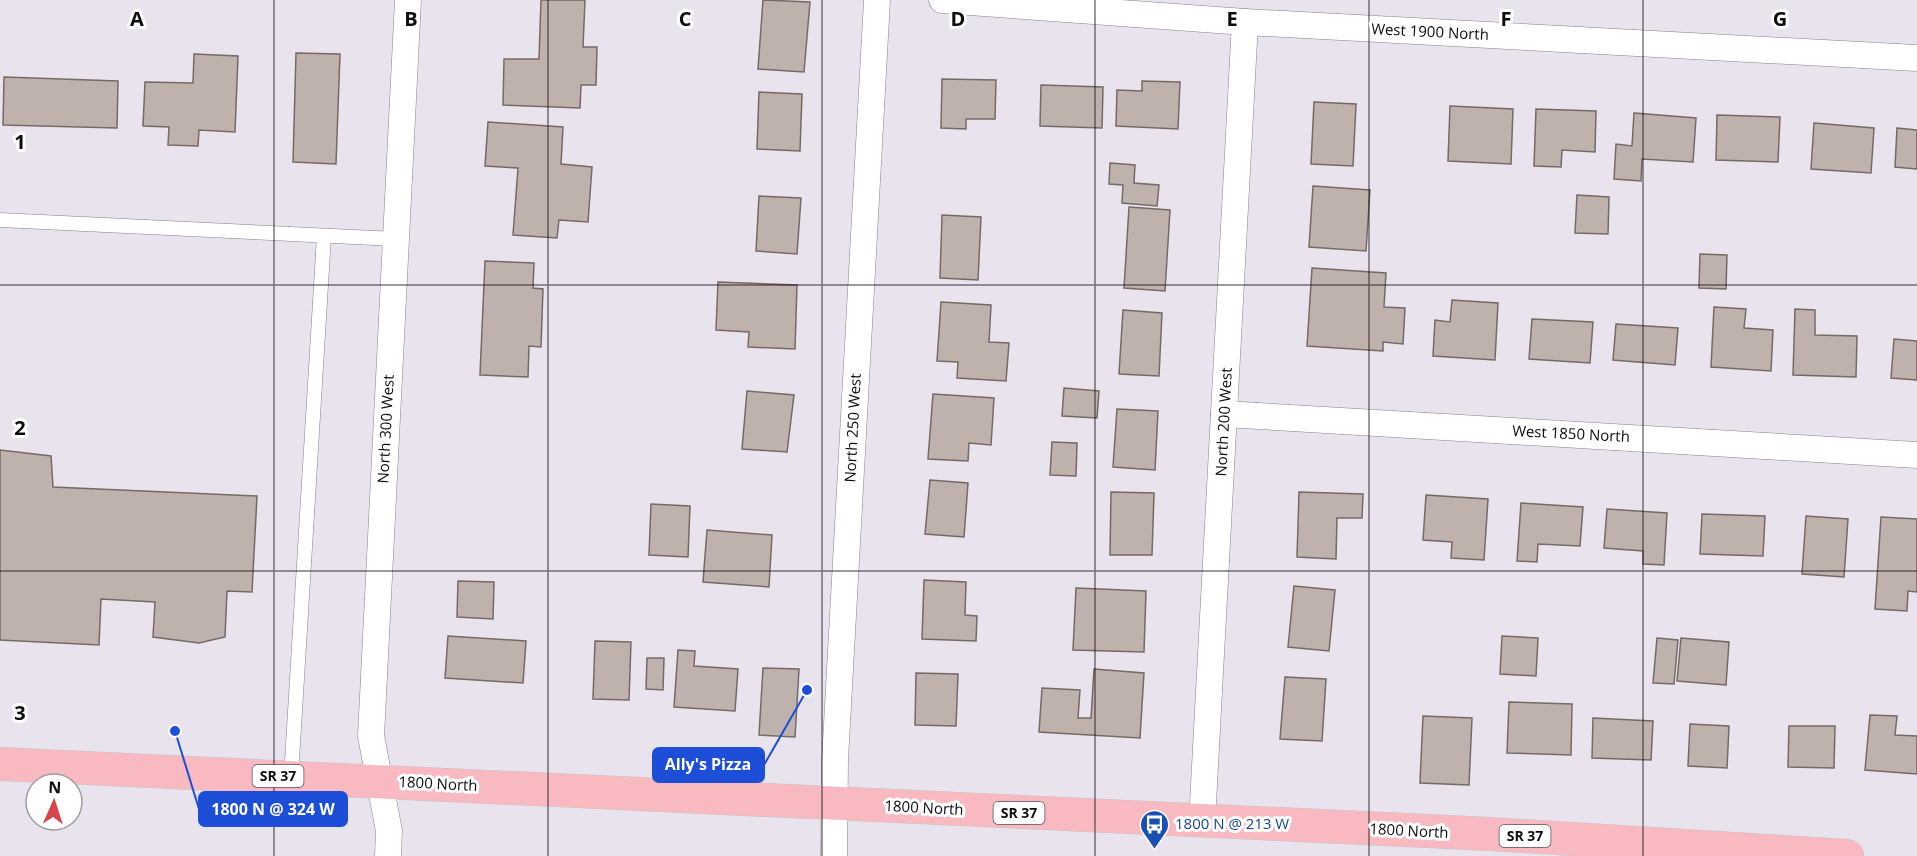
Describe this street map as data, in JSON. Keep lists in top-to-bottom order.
{
  "streets": {
    "main road": ["SR 37", "1800 North"],
    "street": [
      "West 1900 North",
      "North 200 West",
      "North 250 West",
      "North 300 West",
      "West 1850 North"
    ]
  },
  "crossings": [
    ["West 1900 North", "North 200 West"],
    ["North 200 West", "West 1850 North"],
    ["North 200 West", "1800 North"],
    ["North 250 West", "1800 North"],
    ["North 300 West", "1800 North"]
  ],
  "places": {
    "other": ["Ally's Pizza", "1800 N @ 324 W"],
    "bus stop": ["1800 N @ 213 W"]
  },
  "north": "top",
  "grid": {
    "columns": [
      "A",
      "B",
      "C",
      "D",
      "E",
      "F",
      "G"
    ],
    "rows": ["1", "2", "3"]
  }
}
